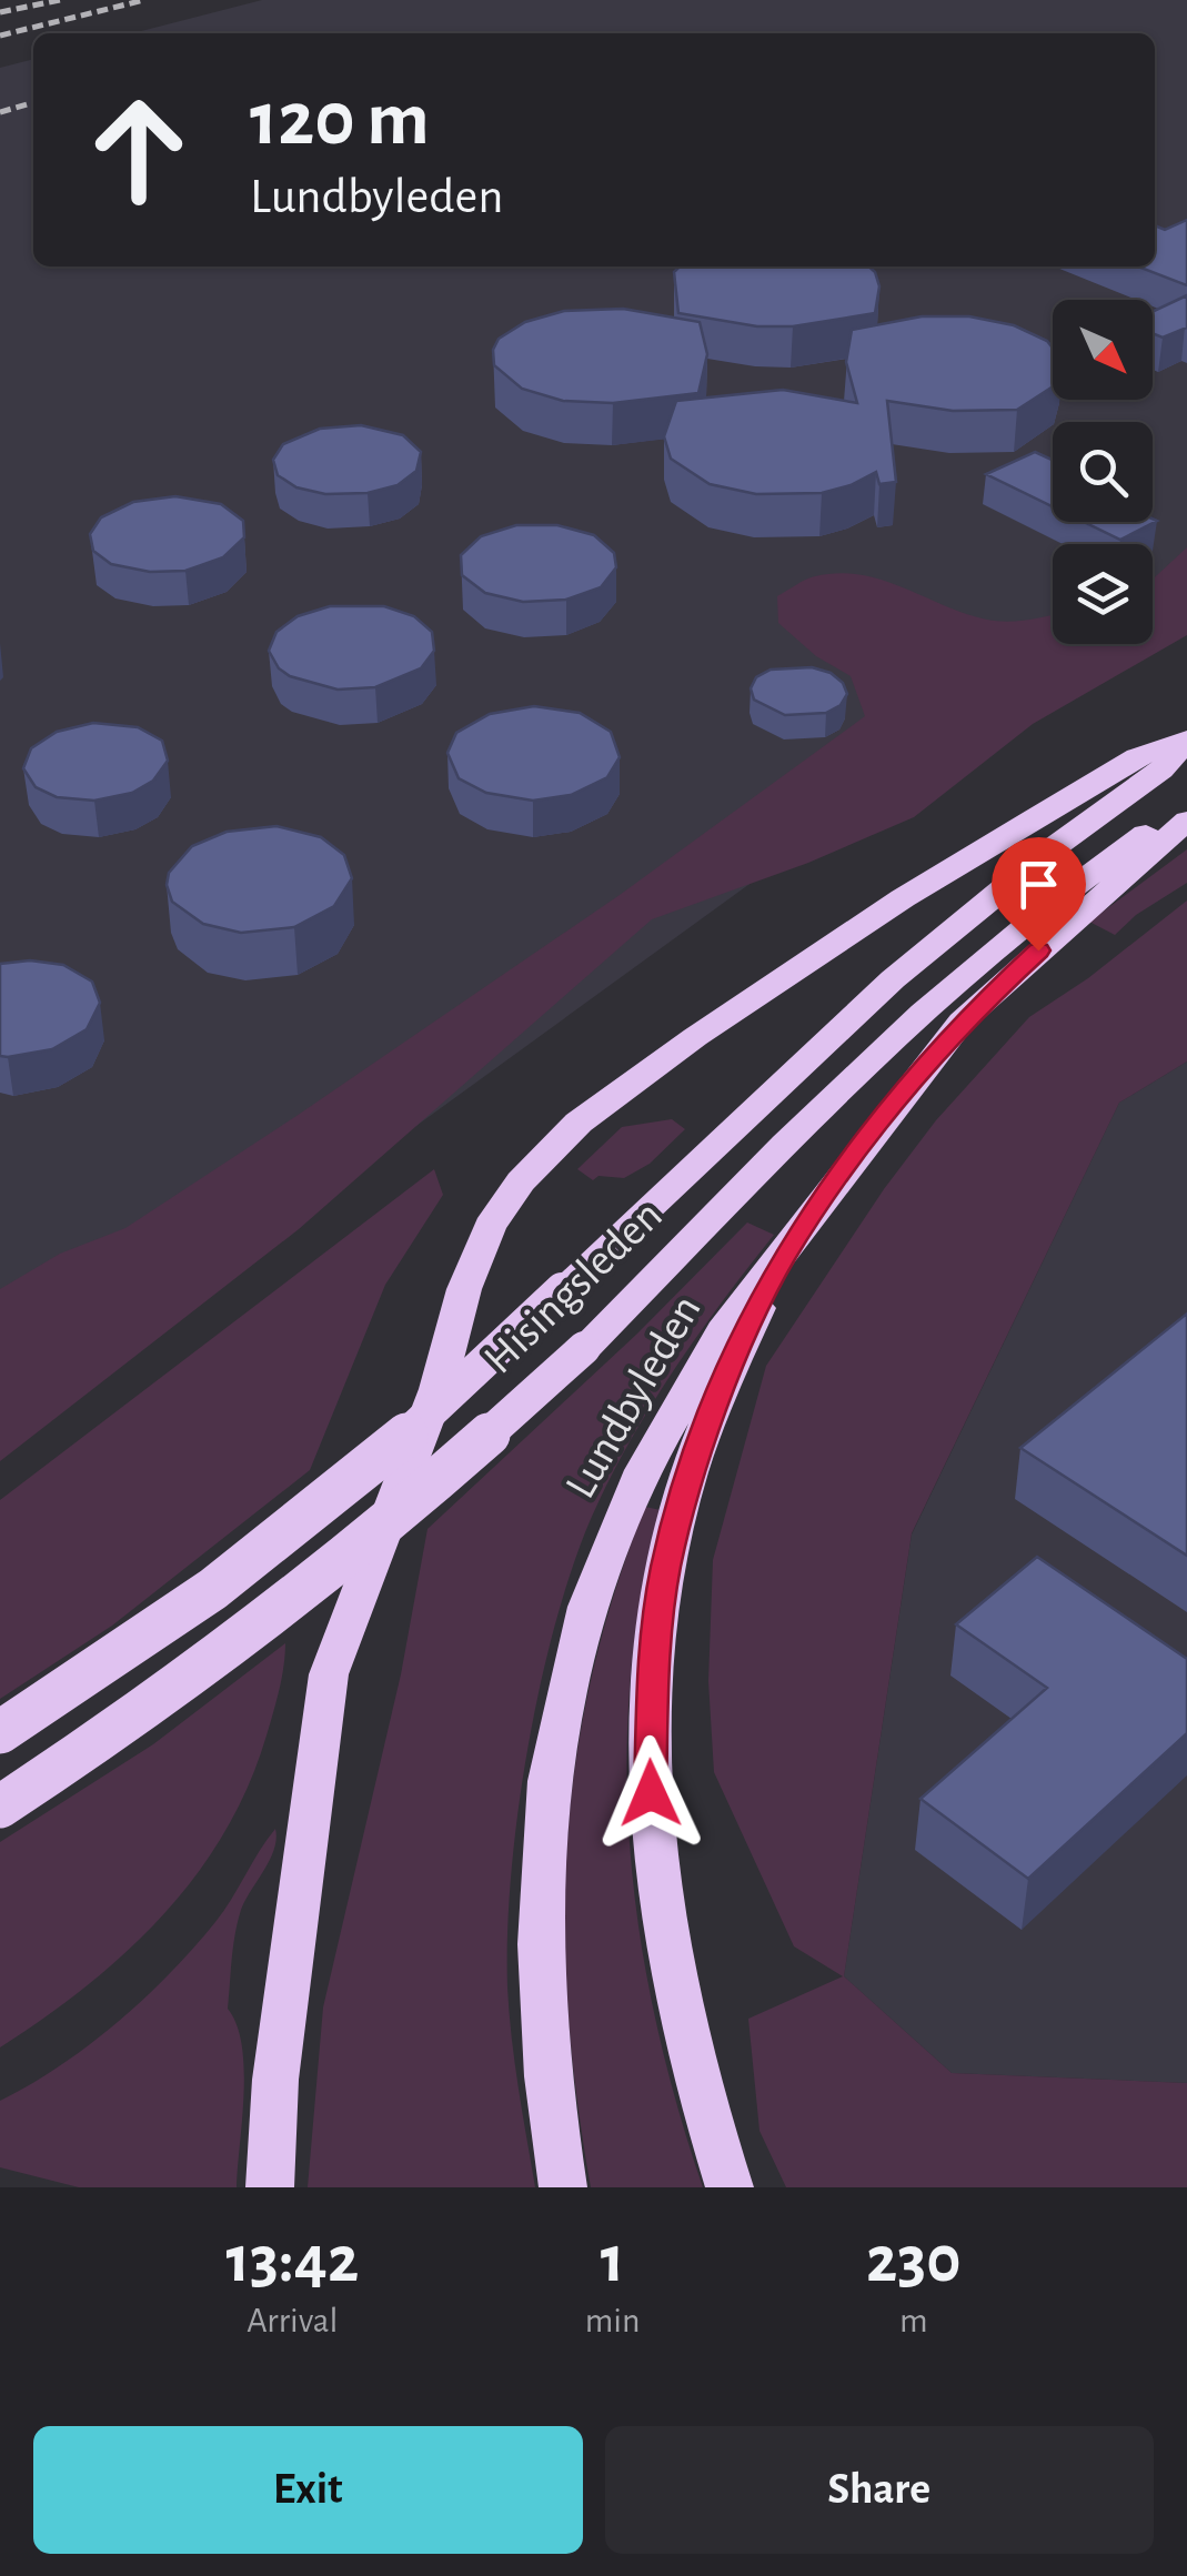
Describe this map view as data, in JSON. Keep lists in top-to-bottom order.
{
  "streets": {
    "highway": ["Hisingsleden", "Lundbyleden"]
  },
  "north": "bottom right",
  "page": {
    "turn": ["120 m", "Lundbyleden"],
    "eta": [
      "13:42",
      "Arrival",
      "1",
      "min",
      "230",
      "m"
    ],
    "buttons": ["Exit", "Share"]
  }
}
